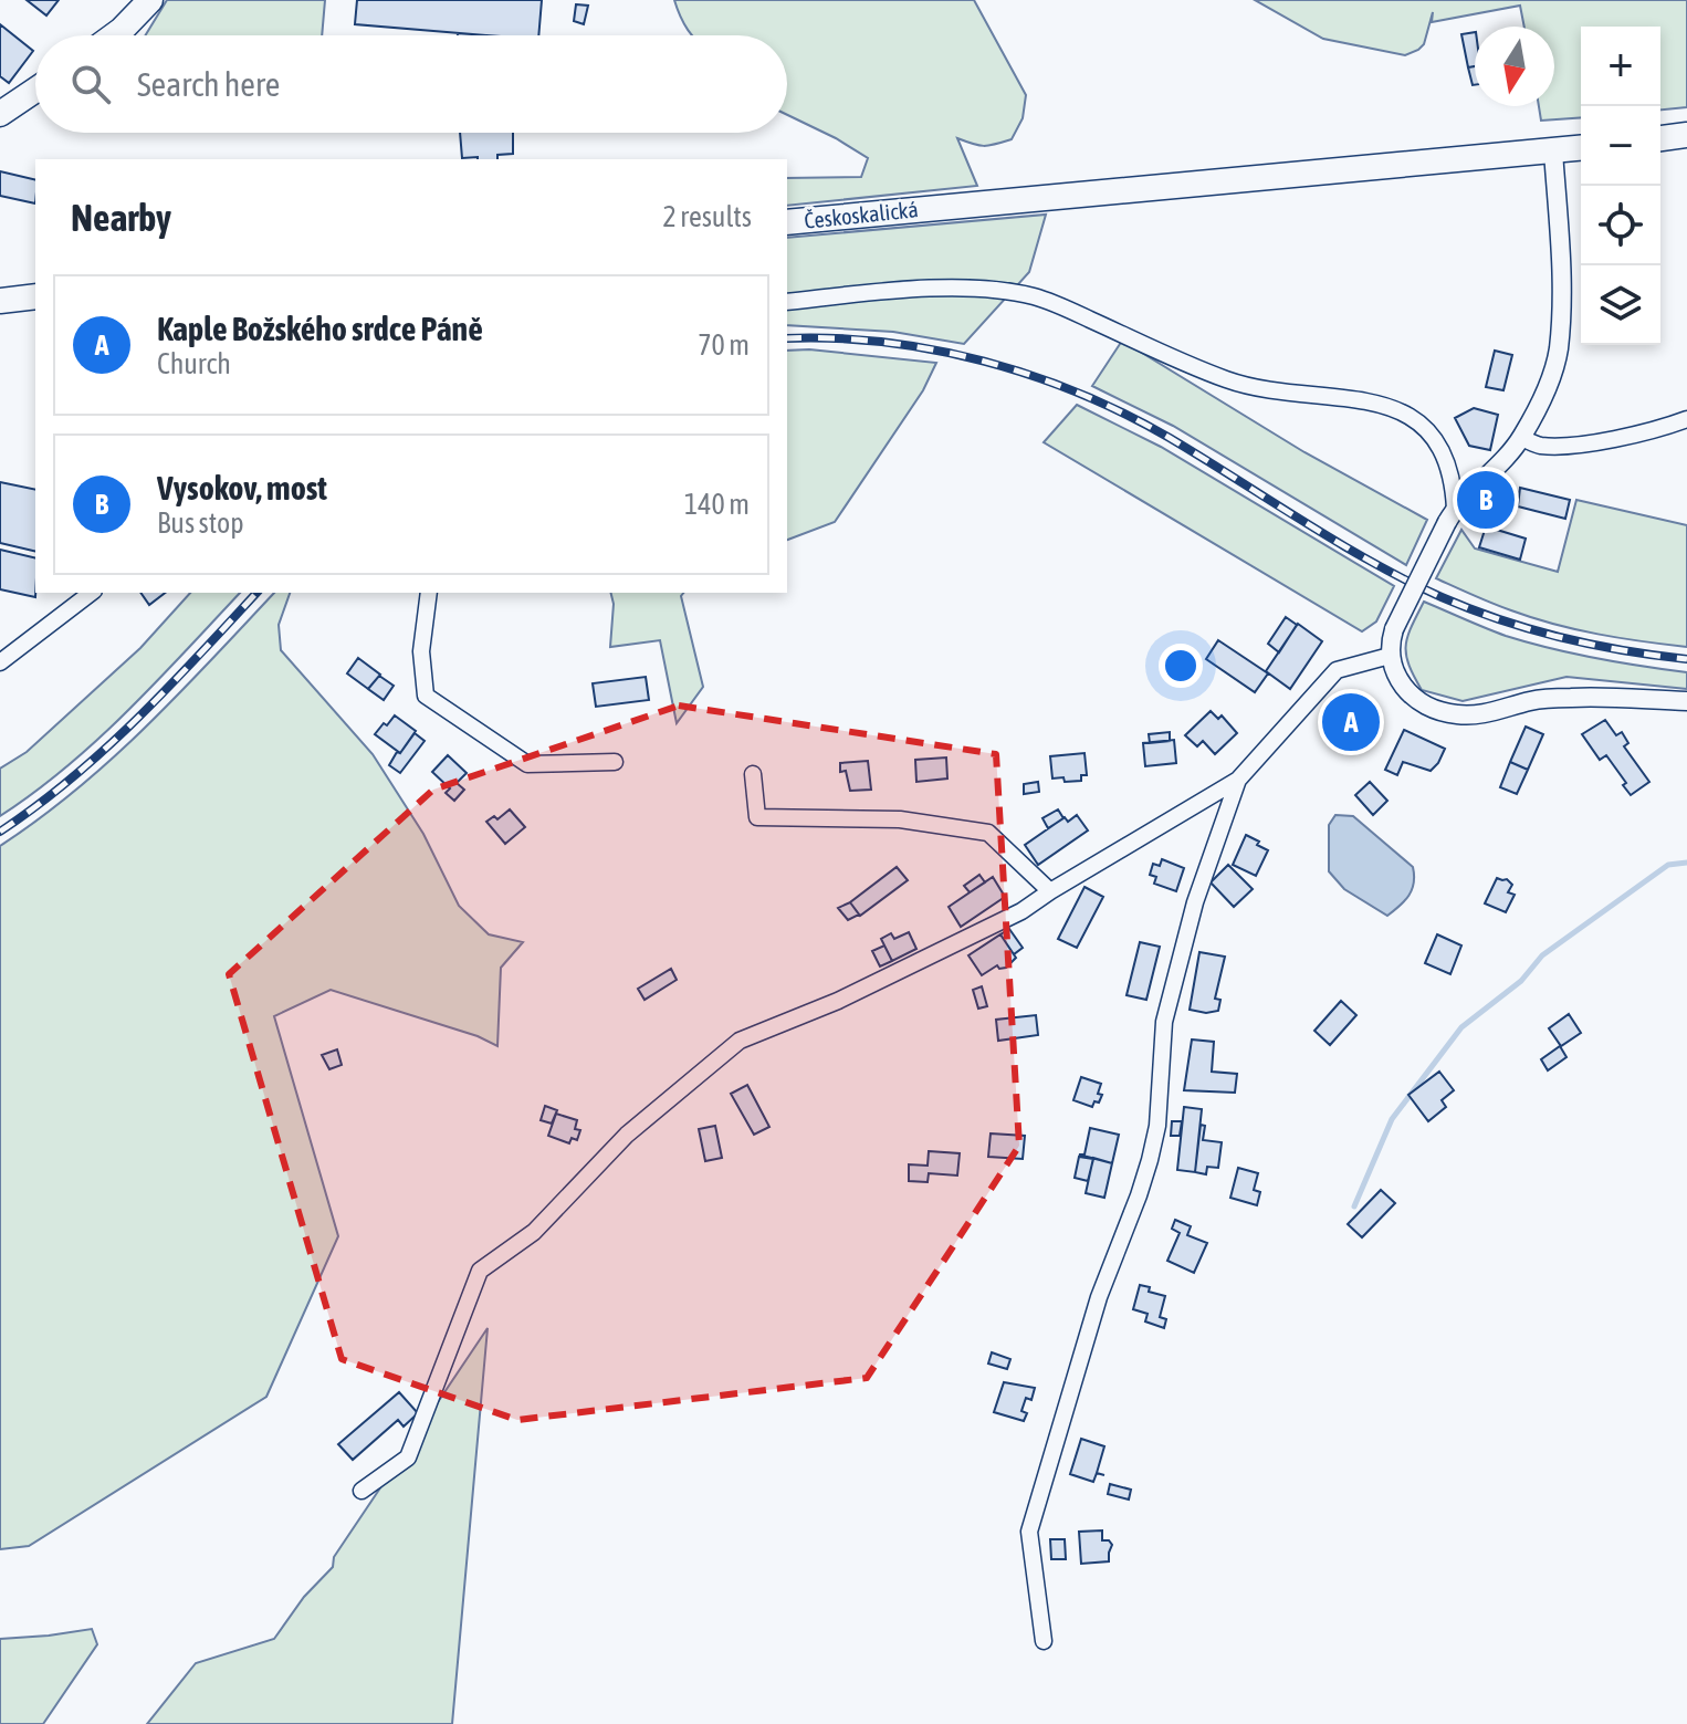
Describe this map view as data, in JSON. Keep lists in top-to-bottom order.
{
  "streets": {
    "main road": ["Českoskalická"]
  },
  "north": "bottom",
  "page": {
    "map_buttons": ["+", "−"],
    "search": "Search here",
    "heading": ["Nearby", "2 results"],
    "list": [
      {
        "mark": "A",
        "name": "Kaple Božského srdce Páně",
        "note": "Church",
        "value": "70 m"
      },
      {
        "mark": "B",
        "name": "Vysokov, most",
        "note": "Bus stop",
        "value": "140 m"
      }
    ],
    "pins": ["B", "A"]
  }
}
